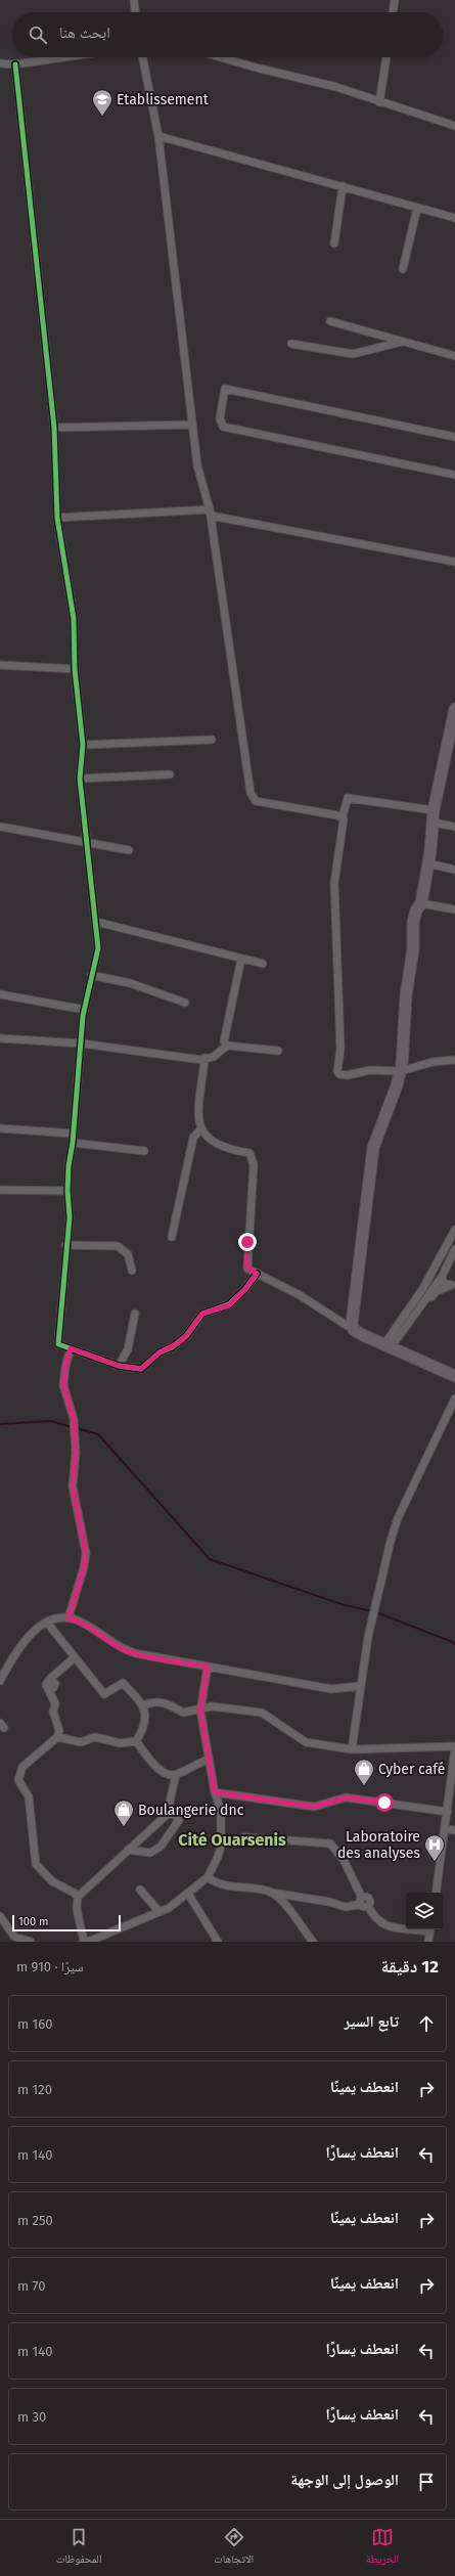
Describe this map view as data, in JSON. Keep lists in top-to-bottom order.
{
  "districts": ["Cité Ouarsenis"],
  "places": {
    "school or university": ["Etablissement"],
    "shop": ["Cyber café", "Boulangerie dnc"],
    "hospital": ["Laboratoire des analyses"]
  },
  "scale_bar": "100 m",
  "page": {
    "search": "ابحث هنا",
    "scale": "100 m",
    "heading": ["12 دقيقة", "سيرًا · 910 m"],
    "list": [
      ["تابع السير", "160 m"],
      ["انعطف يمينًا", "120 m"],
      ["انعطف يسارًا", "140 m"],
      ["انعطف يمينًا", "250 m"],
      ["انعطف يمينًا", "70 m"],
      ["انعطف يسارًا", "140 m"],
      ["انعطف يسارًا", "30 m"],
      "الوصول إلى الوجهة"
    ],
    "nav": ["الخريطة", "الاتجاهات", "المحفوظات"]
  }
}
